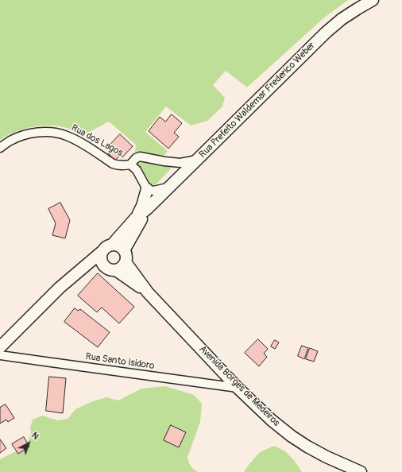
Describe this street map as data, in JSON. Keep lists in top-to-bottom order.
{
  "streets": {
    "main road": ["Rua Prefeito Waldemar Frederico Weber", "Avenida Borges de Medeiros"],
    "street": ["Rua dos Lagos", "Rua Santo Isidoro"]
  },
  "crossings": [
    ["Rua Prefeito Waldemar Frederico Weber", "Avenida Borges de Medeiros"],
    ["Rua Santo Isidoro", "Avenida Borges de Medeiros"]
  ],
  "north": "top right"
}
